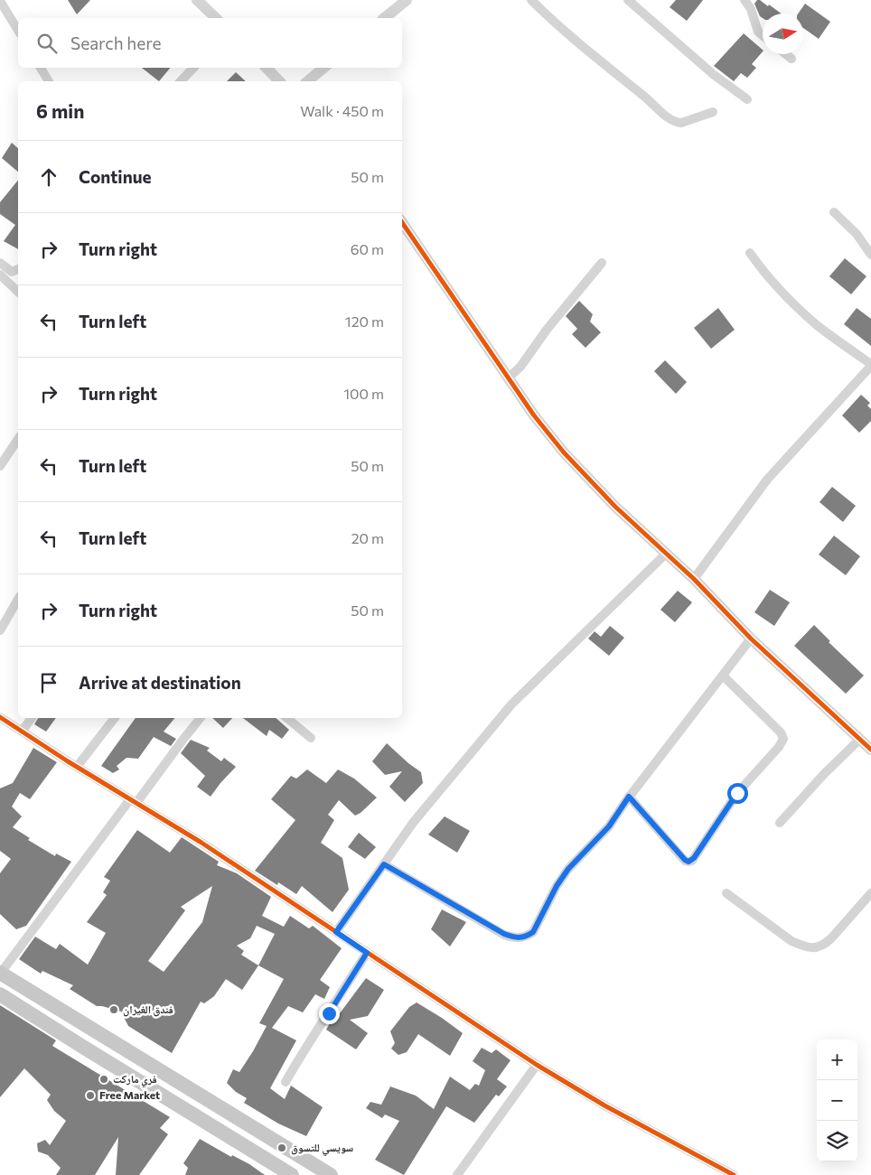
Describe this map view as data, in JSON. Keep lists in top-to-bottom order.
{
  "places": [
    "فندق الغيران",
    "فري ماركت",
    "Free Market",
    "سويسي للتسوق"
  ],
  "north": "right",
  "page": {
    "search": "Search here",
    "heading": ["6 min", "Walk · 450 m"],
    "list": [
      ["Continue", "50 m"],
      ["Turn right", "60 m"],
      ["Turn left", "120 m"],
      ["Turn right", "100 m"],
      ["Turn left", "50 m"],
      ["Turn left", "20 m"],
      ["Turn right", "50 m"],
      "Arrive at destination"
    ],
    "map_buttons": ["+", "−"]
  }
}
